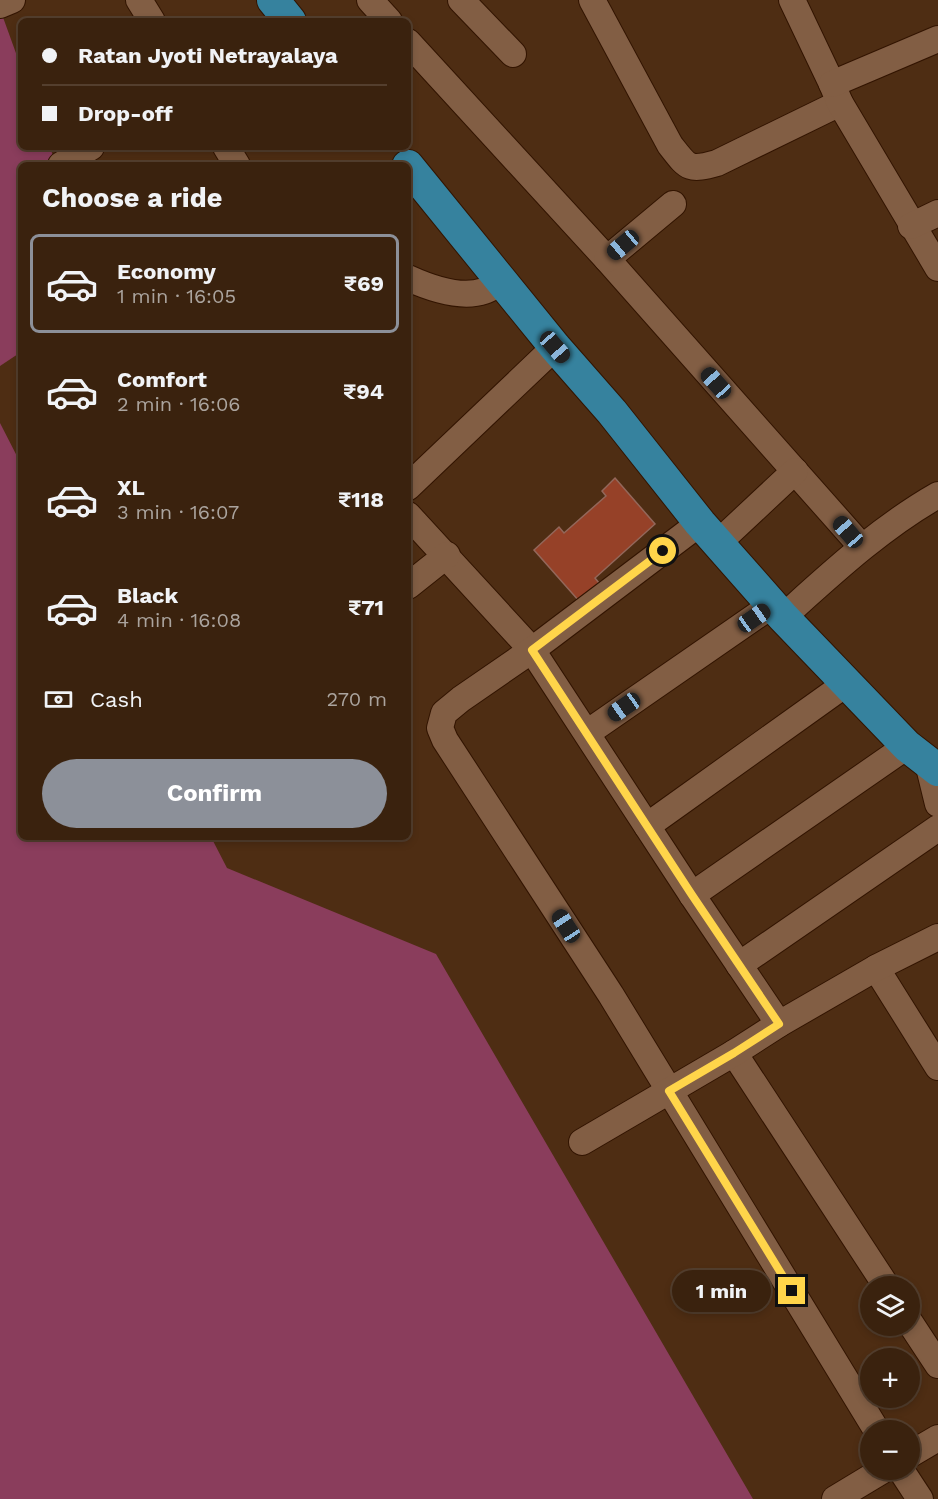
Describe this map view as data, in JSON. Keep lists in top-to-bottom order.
{
  "page": {
    "banner": ["Ratan Jyoti Netrayalaya", "Drop-off"],
    "heading": "Choose a ride",
    "list": [
      {
        "name": "Economy",
        "note": "1 min · 16:05",
        "value": "₹69"
      },
      {
        "name": "Comfort",
        "note": "2 min · 16:06",
        "value": "₹94"
      },
      {
        "name": "XL",
        "note": "3 min · 16:07",
        "value": "₹118"
      },
      {
        "name": "Black",
        "note": "4 min · 16:08",
        "value": "₹71"
      }
    ],
    "pay": ["Cash", "270 m"],
    "buttons": "Confirm",
    "bubble": "1 min",
    "map_buttons": ["+", "−"]
  }
}
